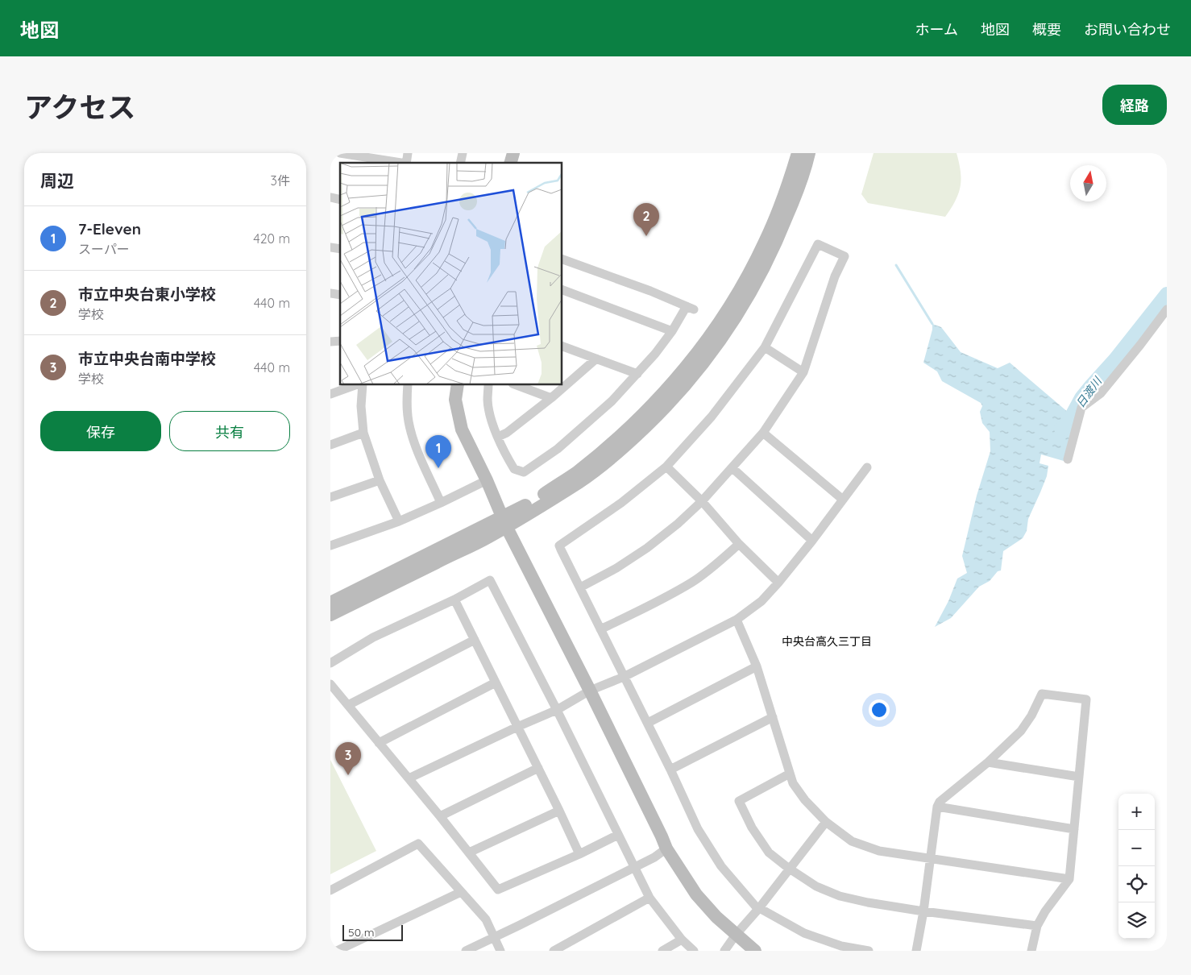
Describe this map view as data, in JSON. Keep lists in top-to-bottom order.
{
  "districts": ["中央台高久三丁目"],
  "water": ["日渡川"],
  "scale_bar": "50 m",
  "north": "top",
  "page": {
    "header": "地図",
    "nav": [
      "ホーム",
      "地図",
      "概要",
      "お問い合わせ"
    ],
    "title": "アクセス",
    "buttons": [
      "経路",
      ["保存", "共有"]
    ],
    "heading": ["周辺", "3件"],
    "pins": ["2", "1", "3"],
    "list": [
      {
        "mark": "1",
        "name": "7-Eleven",
        "note": "スーパー",
        "value": "420 m"
      },
      {
        "mark": "2",
        "name": "市立中央台東小学校",
        "note": "学校",
        "value": "440 m"
      },
      {
        "mark": "3",
        "name": "市立中央台南中学校",
        "note": "学校",
        "value": "440 m"
      }
    ],
    "map_buttons": ["+", "−"],
    "scale": "50 m"
  }
}
